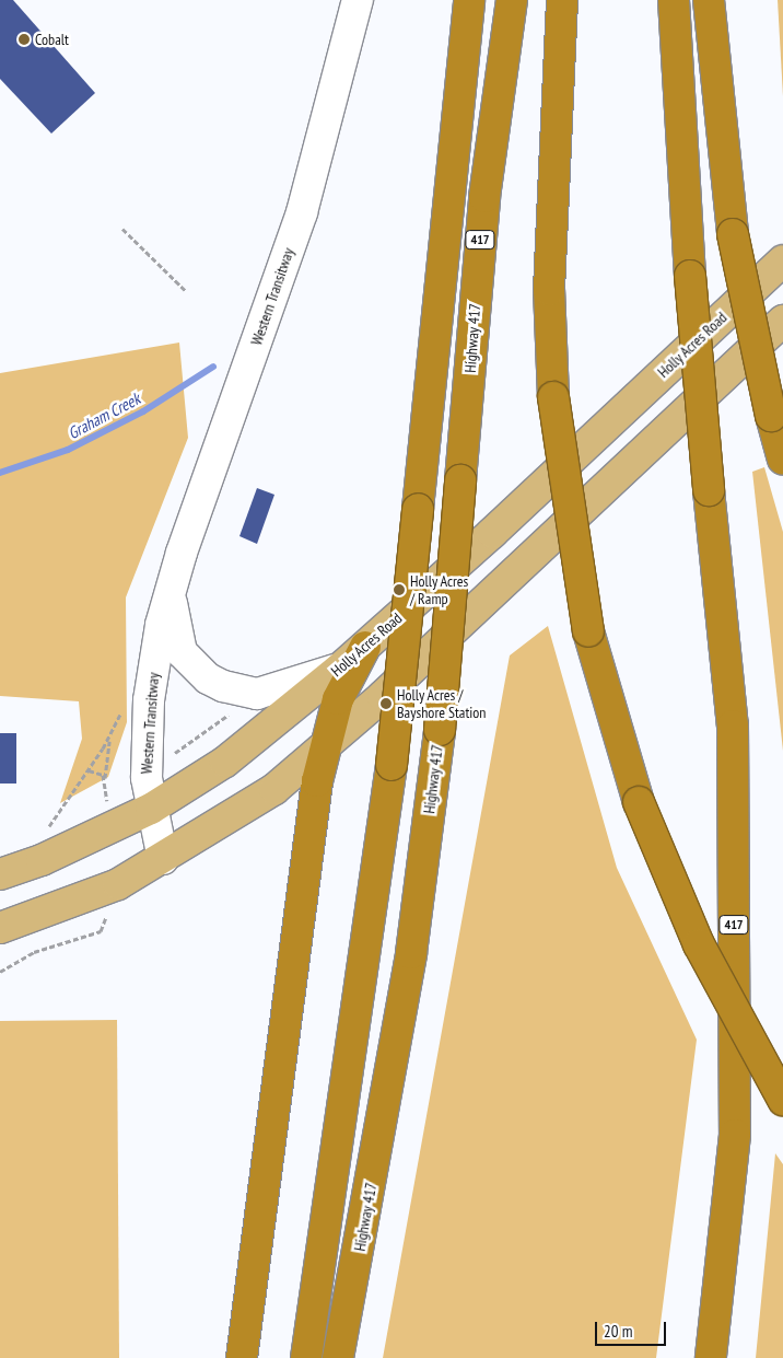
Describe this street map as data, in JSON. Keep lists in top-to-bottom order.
{
  "streets": {
    "highway": ["417", "Highway 417"],
    "main road": ["Holly Acres Road"],
    "lane": ["Western Transitway"]
  },
  "crossings": [
    ["Western Transitway", "Holly Acres Road"]
  ],
  "water": ["Graham Creek"],
  "places": ["Cobalt", "Holly Acres / Ramp", "Holly Acres / Bayshore Station"],
  "scale_bar": "20 m"
}
